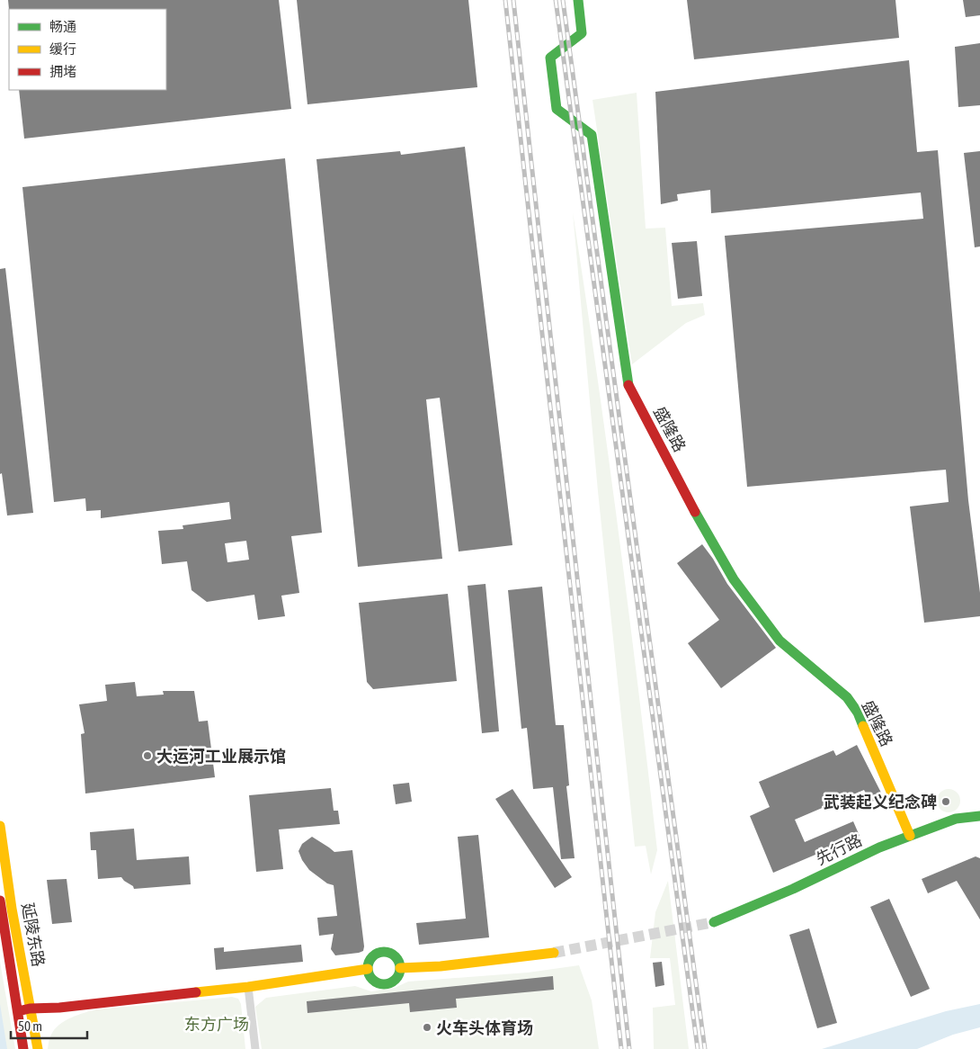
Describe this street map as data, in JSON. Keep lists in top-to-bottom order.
{
  "streets": {
    "street": ["盛隆路", "先行路", "延陵东路"]
  },
  "crossings": [
    ["盛隆路", "先行路"]
  ],
  "parks": ["东方广场"],
  "places": ["大运河工业展示馆", "武装起义纪念碑", "火车头体育场"],
  "legend": ["畅通", "缓行", "拥堵"],
  "scale_bar": "50 m"
}
